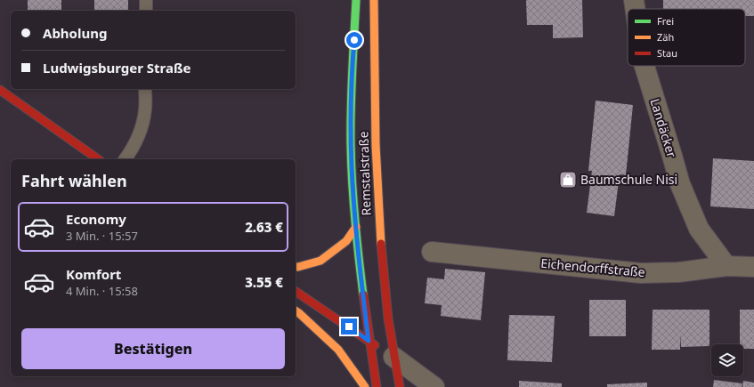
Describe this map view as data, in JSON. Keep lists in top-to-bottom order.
{
  "streets": {
    "main road": ["Remstalstraße"],
    "street": ["Landäcker", "Eichendorffstraße"]
  },
  "crossings": [
    ["Landäcker", "Eichendorffstraße"]
  ],
  "places": {
    "shop": ["Baumschule Nisi"]
  },
  "legend": ["Frei", "Zäh", "Stau"],
  "page": {
    "banner": ["Abholung", "Ludwigsburger Straße"],
    "heading": "Fahrt wählen",
    "list": [
      {
        "name": "Economy",
        "note": "3 Min. · 15:57",
        "value": "2.63 €"
      },
      {
        "name": "Komfort",
        "note": "4 Min. · 15:58",
        "value": "3.55 €"
      }
    ],
    "buttons": "Bestätigen"
  }
}
